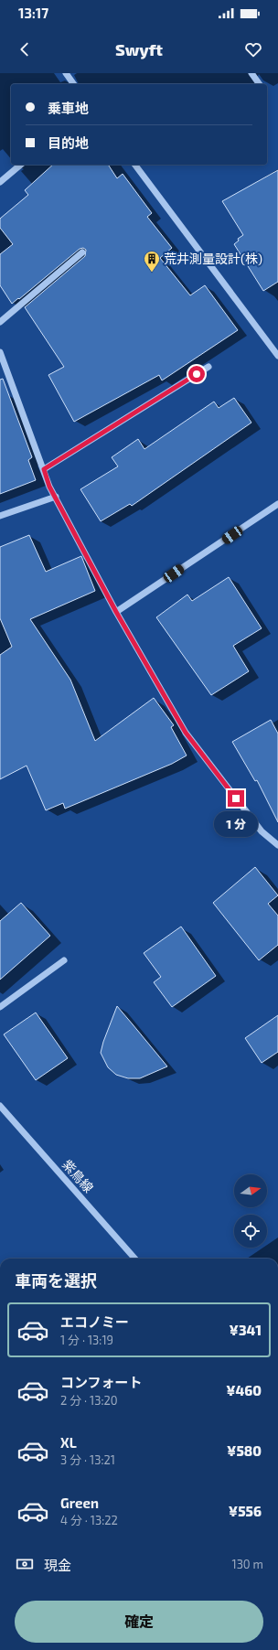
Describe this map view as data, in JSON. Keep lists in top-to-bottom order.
{
  "streets": {
    "street": ["紫鳥線"]
  },
  "places": {
    "building": ["荒井測量設計(株)"]
  },
  "north": "right",
  "page": {
    "status": "13:17",
    "header": "Swyft",
    "banner": ["乗車地", "目的地"],
    "bubble": "1 分",
    "heading": "車両を選択",
    "list": [
      {
        "name": "エコノミー",
        "note": "1 分 · 13:19",
        "value": "¥341"
      },
      {
        "name": "コンフォート",
        "note": "2 分 · 13:20",
        "value": "¥460"
      },
      {
        "name": "XL",
        "note": "3 分 · 13:21",
        "value": "¥580"
      },
      {
        "name": "Green",
        "note": "4 分 · 13:22",
        "value": "¥556"
      }
    ],
    "pay": ["現金", "130 m"],
    "buttons": "確定"
  }
}
